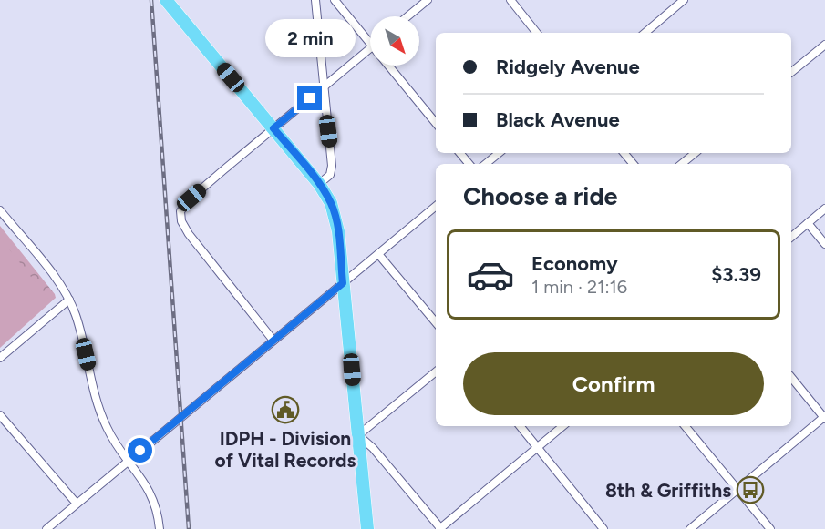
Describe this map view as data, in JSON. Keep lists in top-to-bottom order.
{
  "places": {
    "public building": ["IDPH - Division of Vital Records"],
    "bus stop": ["8th & Griffiths"]
  },
  "north": "bottom right",
  "page": {
    "bubble": "2 min",
    "banner": ["Ridgely Avenue", "Black Avenue"],
    "heading": "Choose a ride",
    "list": [
      {
        "name": "Economy",
        "note": "1 min · 21:16",
        "value": "$3.39"
      }
    ],
    "buttons": "Confirm"
  }
}
